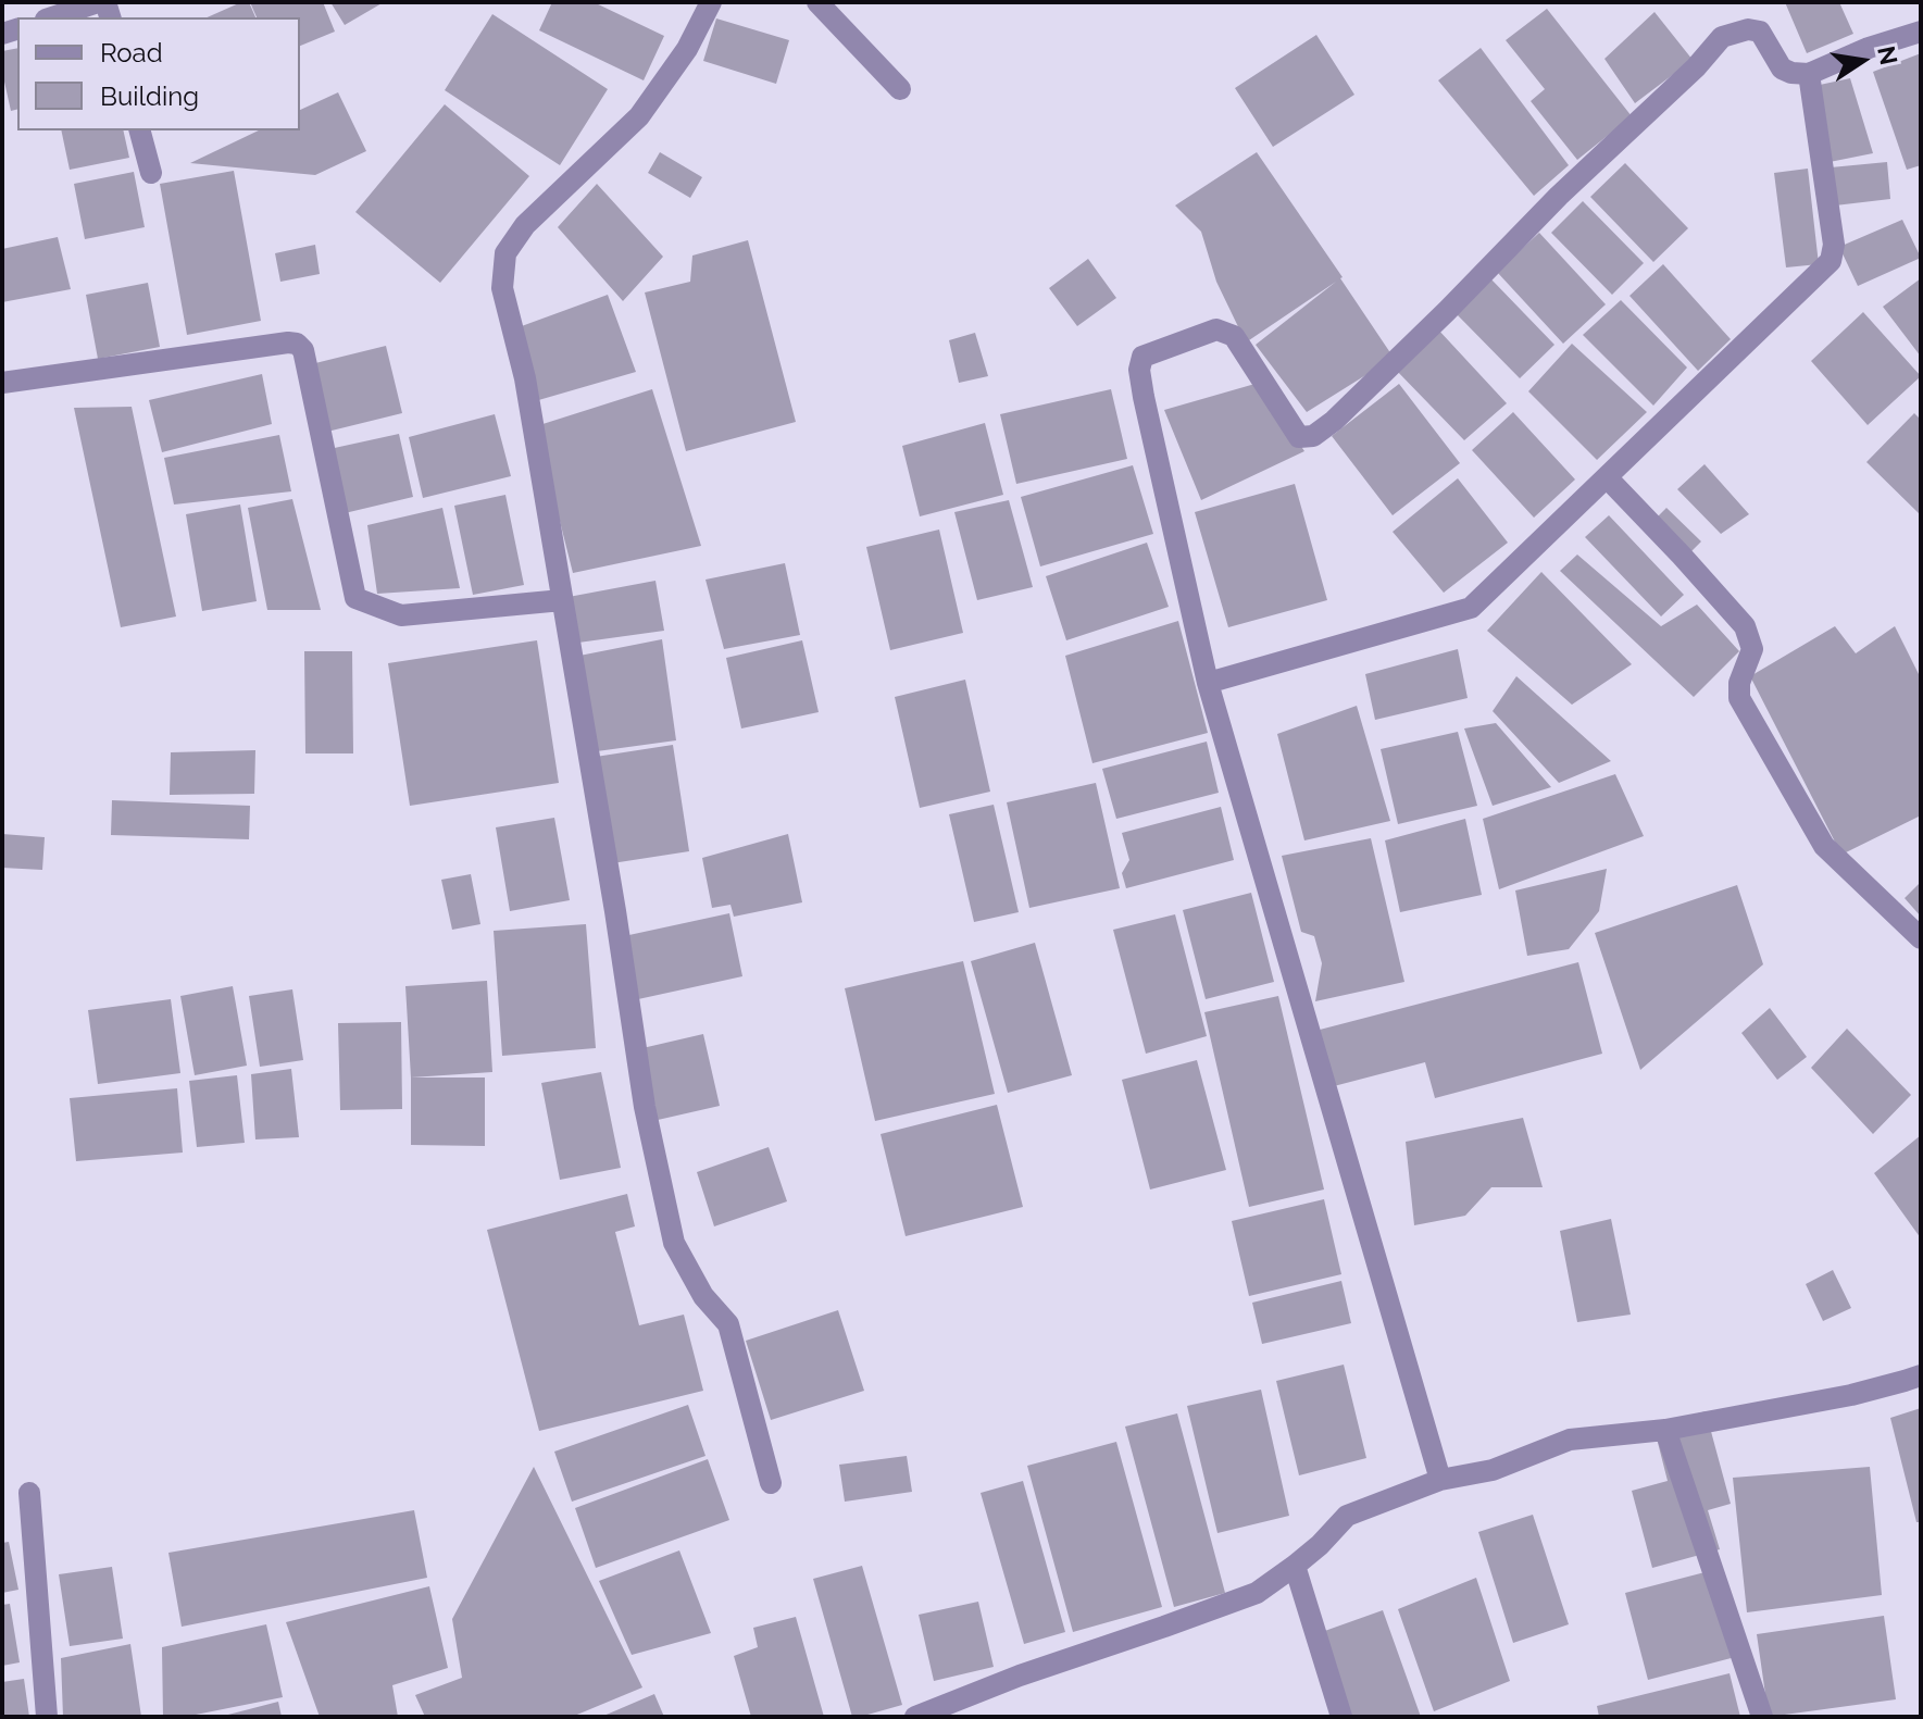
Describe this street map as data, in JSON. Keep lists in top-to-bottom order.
{
  "legend": ["Road", "Building"],
  "north": "right"
}
